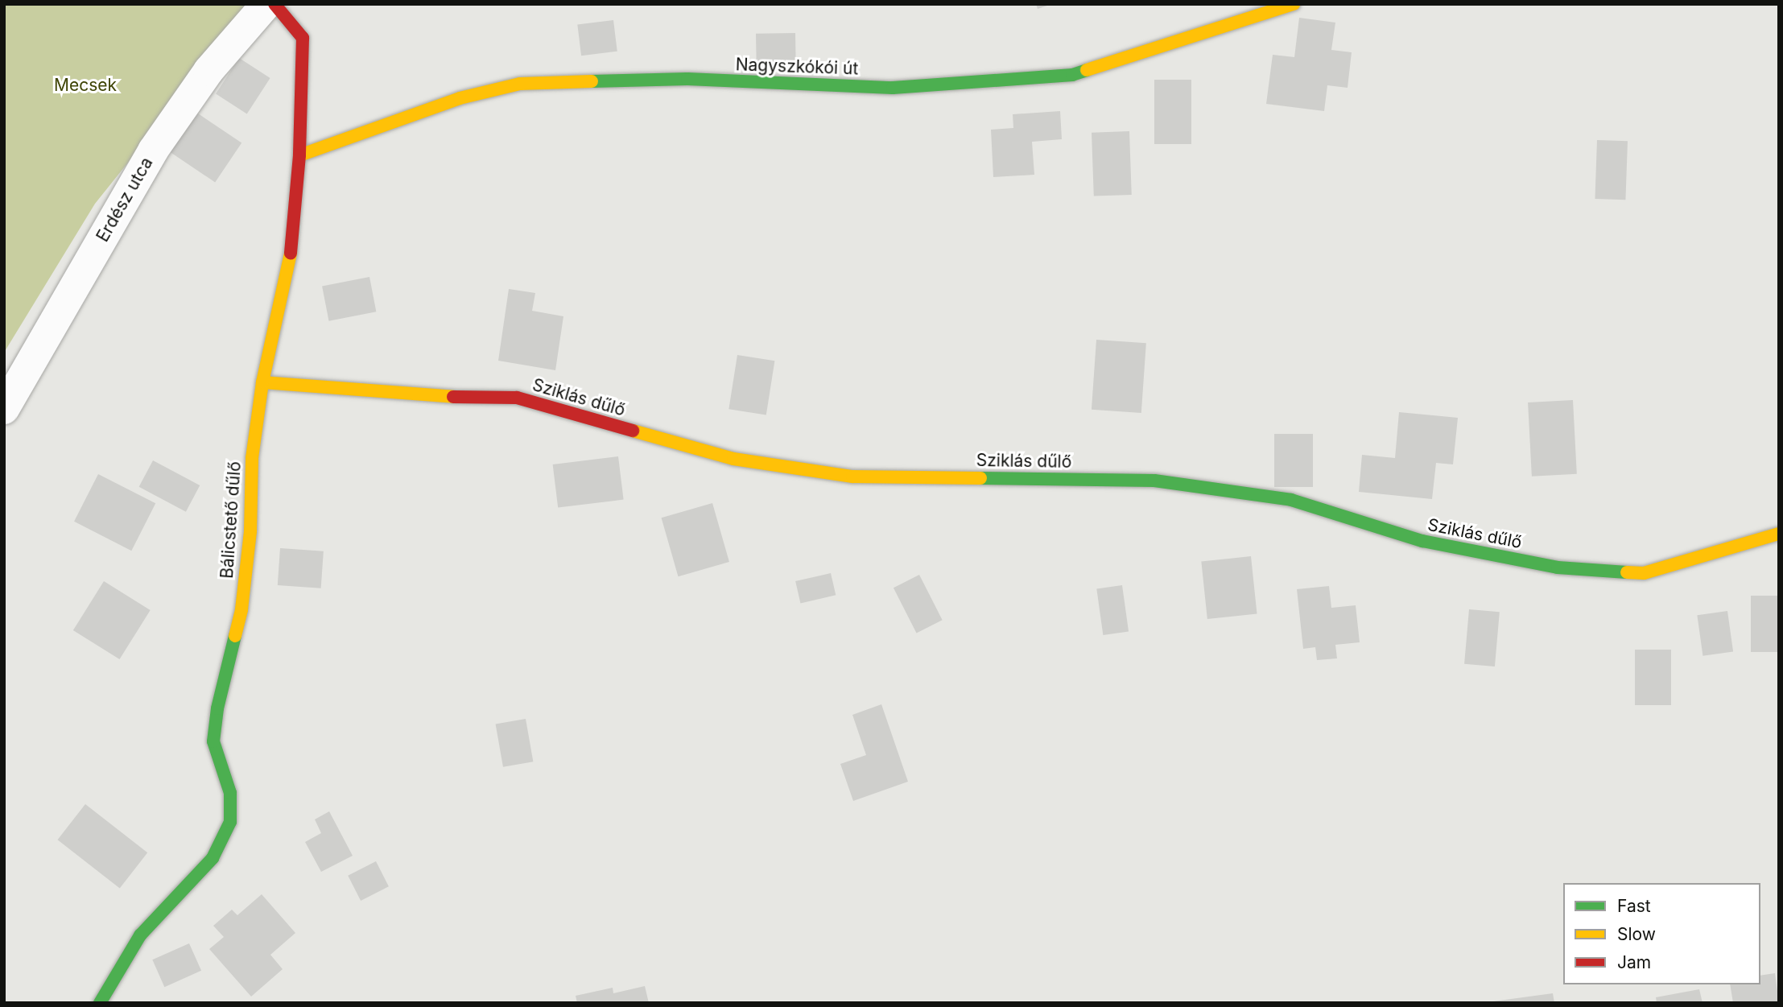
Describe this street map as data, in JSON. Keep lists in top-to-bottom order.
{
  "streets": {
    "street": [
      "Nagyszkókói út",
      "Erdész utca",
      "Sziklás dűlő",
      "Bálicstető dűlő"
    ]
  },
  "crossings": [
    ["Nagyszkókói út", "Bálicstető dűlő"],
    ["Sziklás dűlő", "Bálicstető dűlő"]
  ],
  "parks": ["Mecsek"],
  "legend": ["Fast", "Slow", "Jam"]
}
